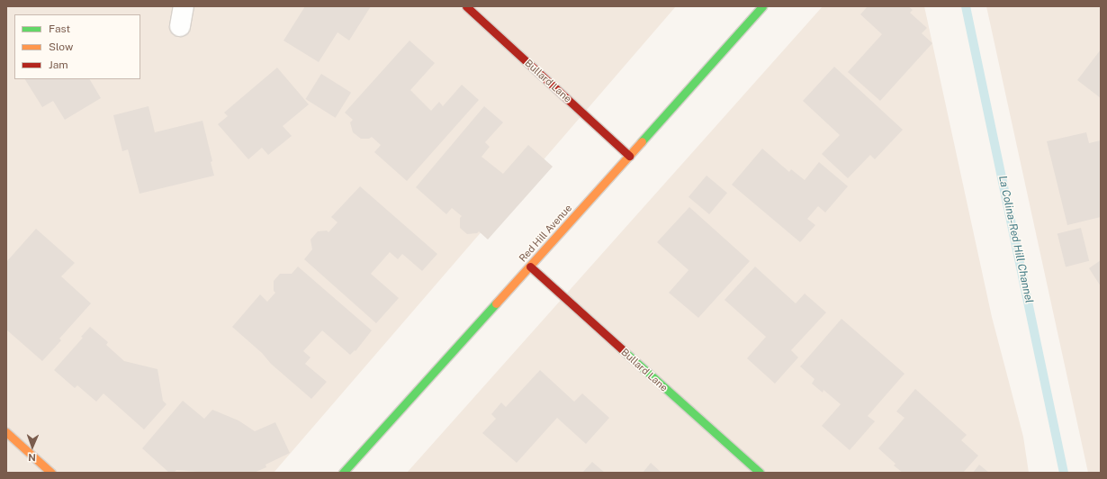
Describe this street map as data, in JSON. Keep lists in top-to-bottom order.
{
  "streets": {
    "main road": ["Bullard Lane", "Red Hill Avenue"]
  },
  "crossings": [
    ["Bullard Lane", "Red Hill Avenue"]
  ],
  "water": ["La Colina-Red Hill Channel"],
  "legend": ["Fast", "Slow", "Jam"],
  "north": "bottom"
}
